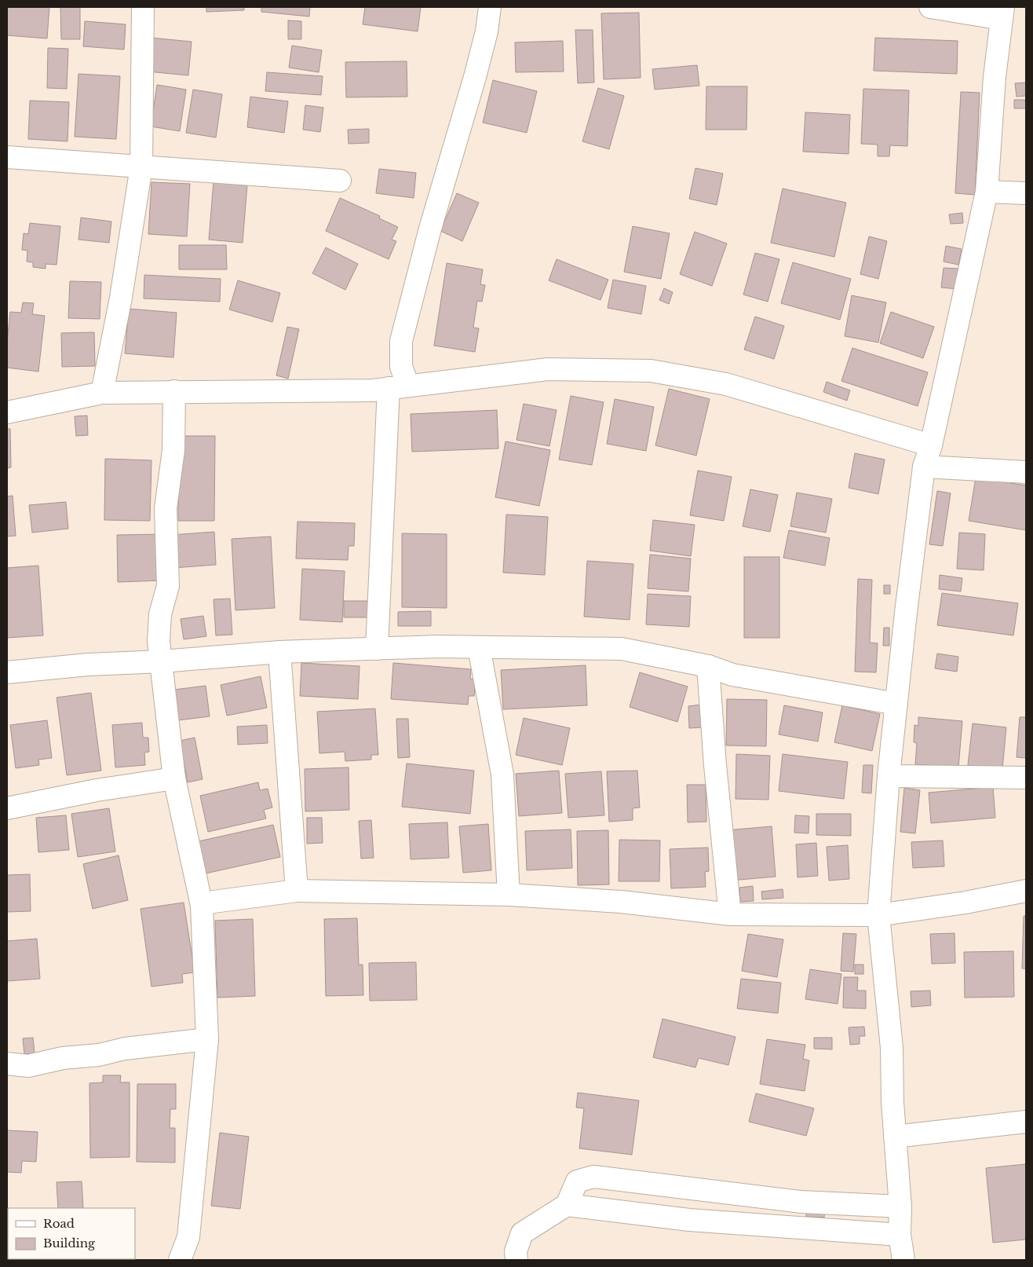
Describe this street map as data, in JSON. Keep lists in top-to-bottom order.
{
  "legend": ["Road", "Building"]
}
